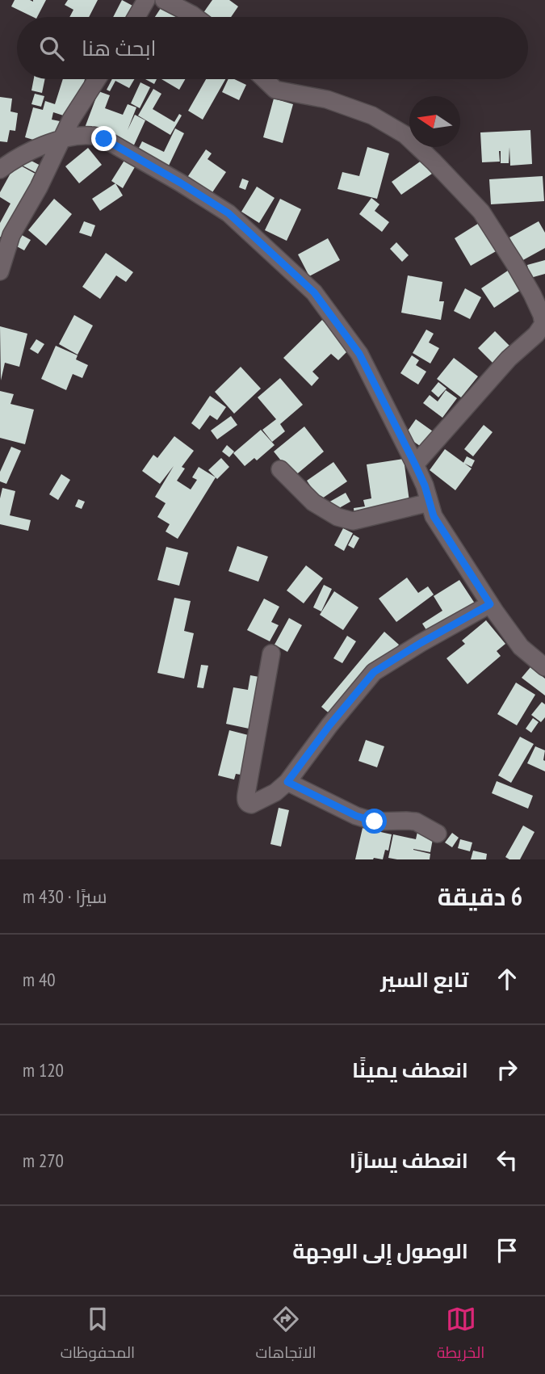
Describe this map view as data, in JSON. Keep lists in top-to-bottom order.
{
  "north": "left",
  "page": {
    "search": "ابحث هنا",
    "heading": ["6 دقيقة", "سيرًا · 430 m"],
    "list": [
      ["تابع السير", "40 m"],
      ["انعطف يمينًا", "120 m"],
      ["انعطف يسارًا", "270 m"],
      "الوصول إلى الوجهة"
    ],
    "nav": ["الخريطة", "الاتجاهات", "المحفوظات"]
  }
}
